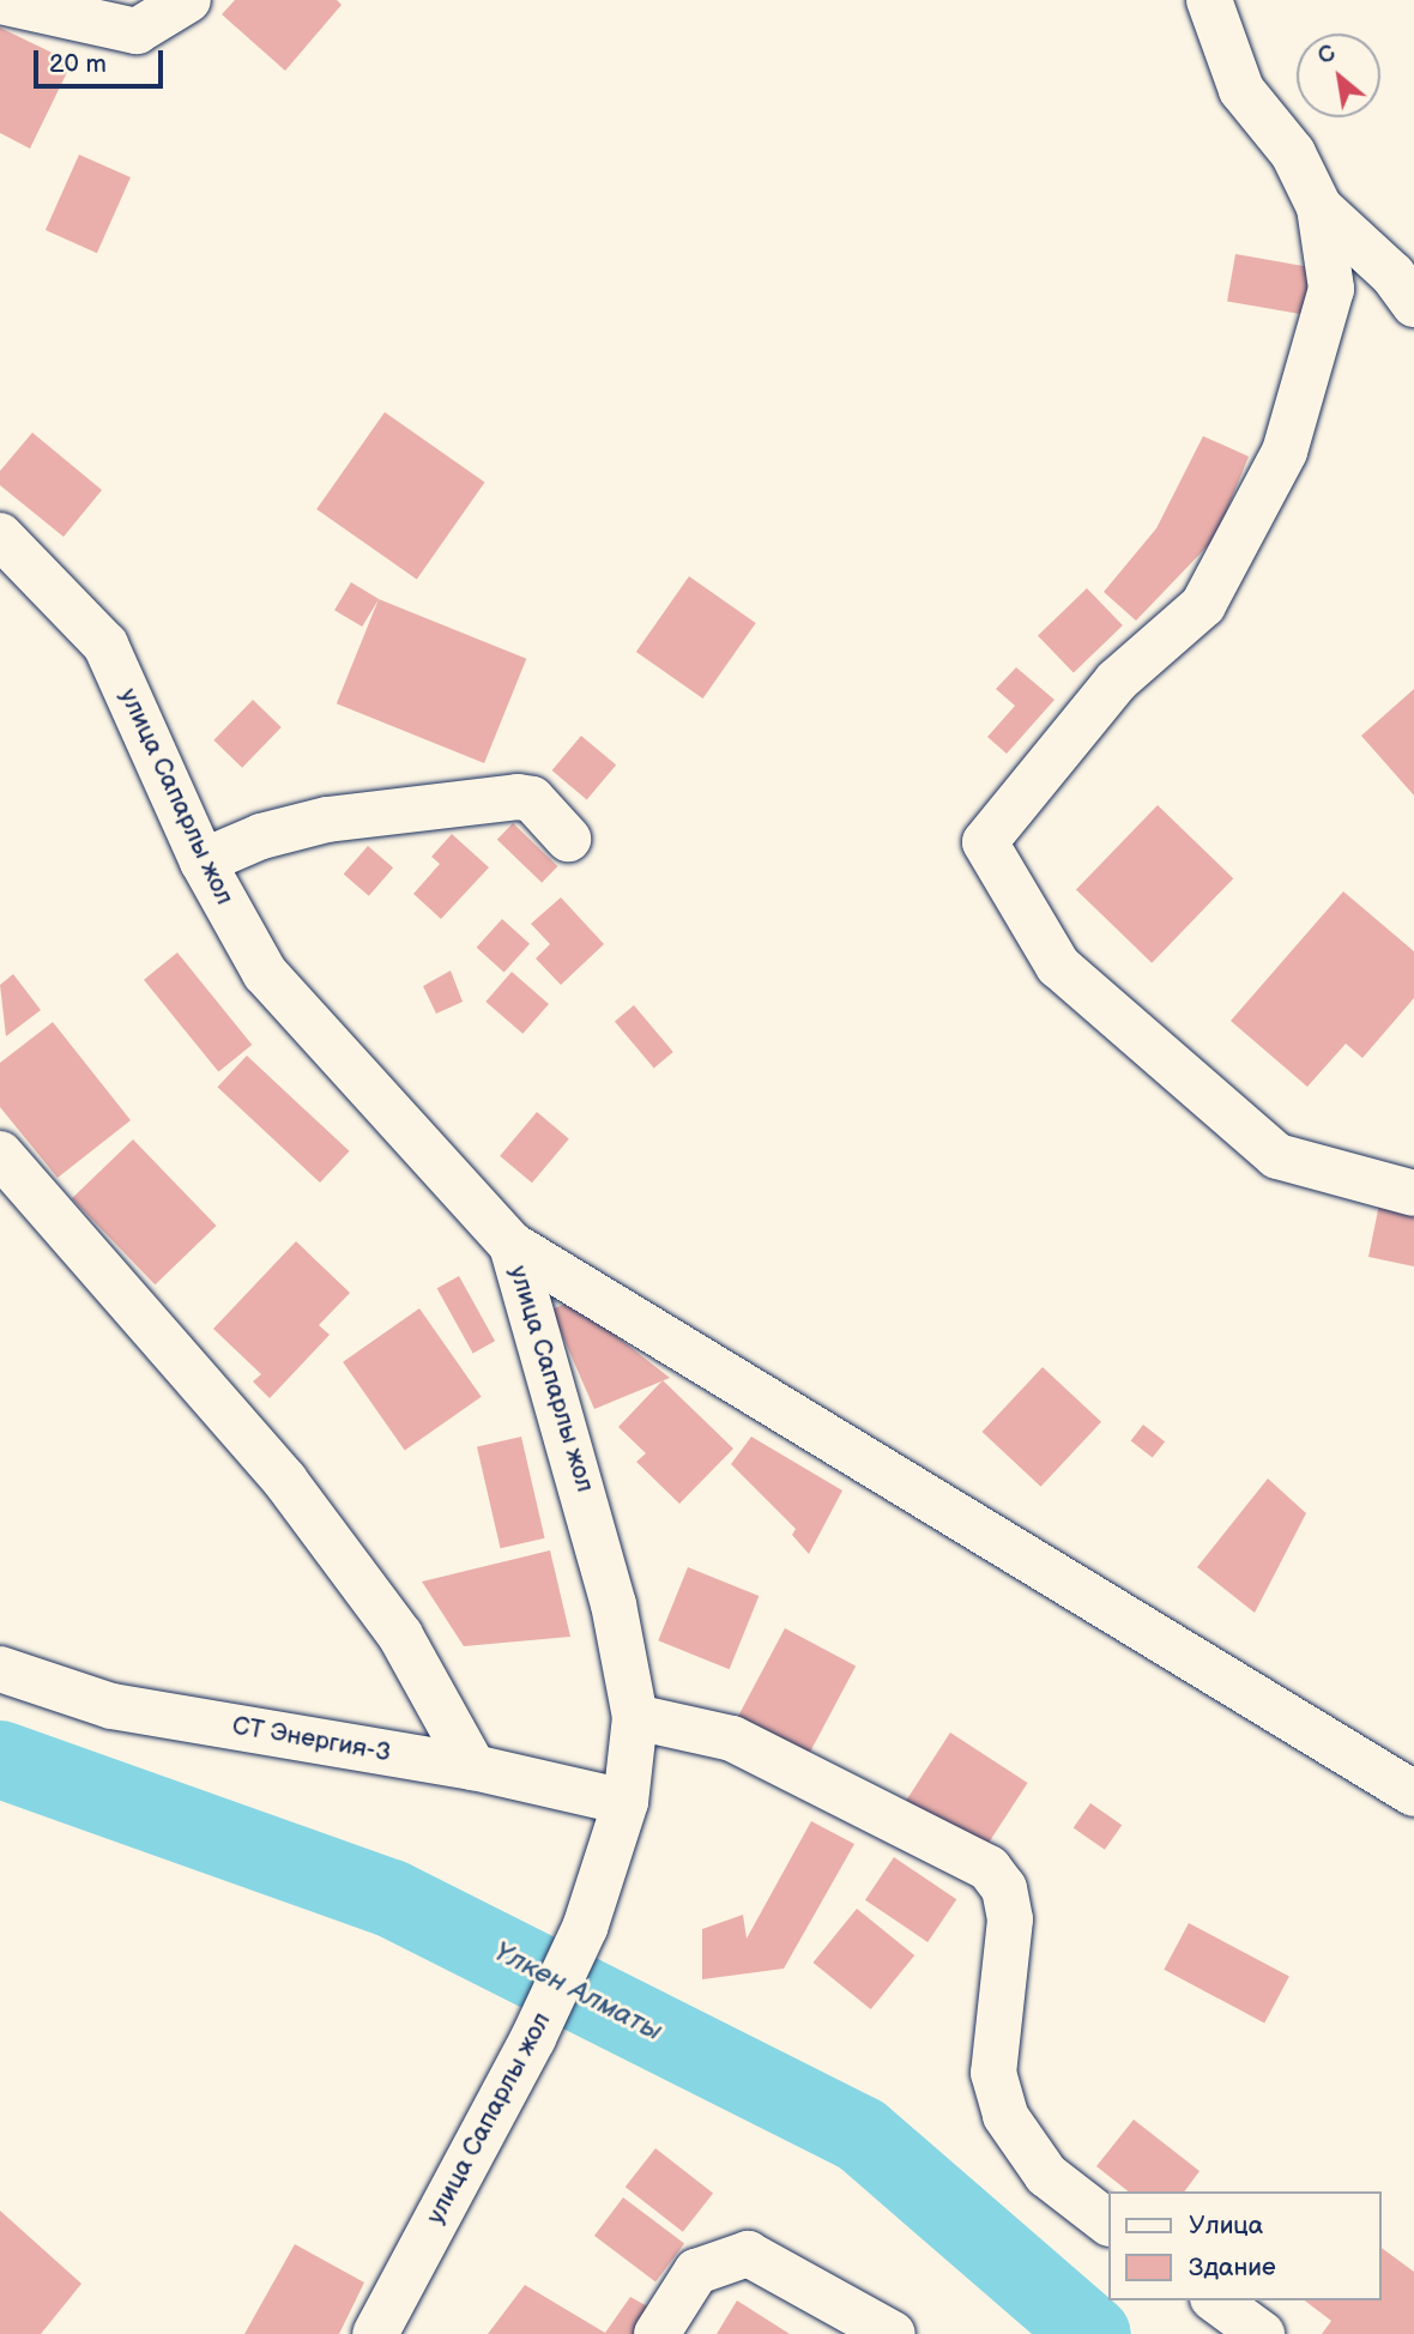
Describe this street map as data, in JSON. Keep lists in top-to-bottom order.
{
  "streets": {
    "street": ["улица Сапарлы жол", "СТ Энергия-3"]
  },
  "crossings": [
    ["улица Сапарлы жол", "СТ Энергия-3"]
  ],
  "water": ["Үлкен Алматы"],
  "legend": ["Улица", "Здание"],
  "scale_bar": "20 m",
  "north": "top left"
}
